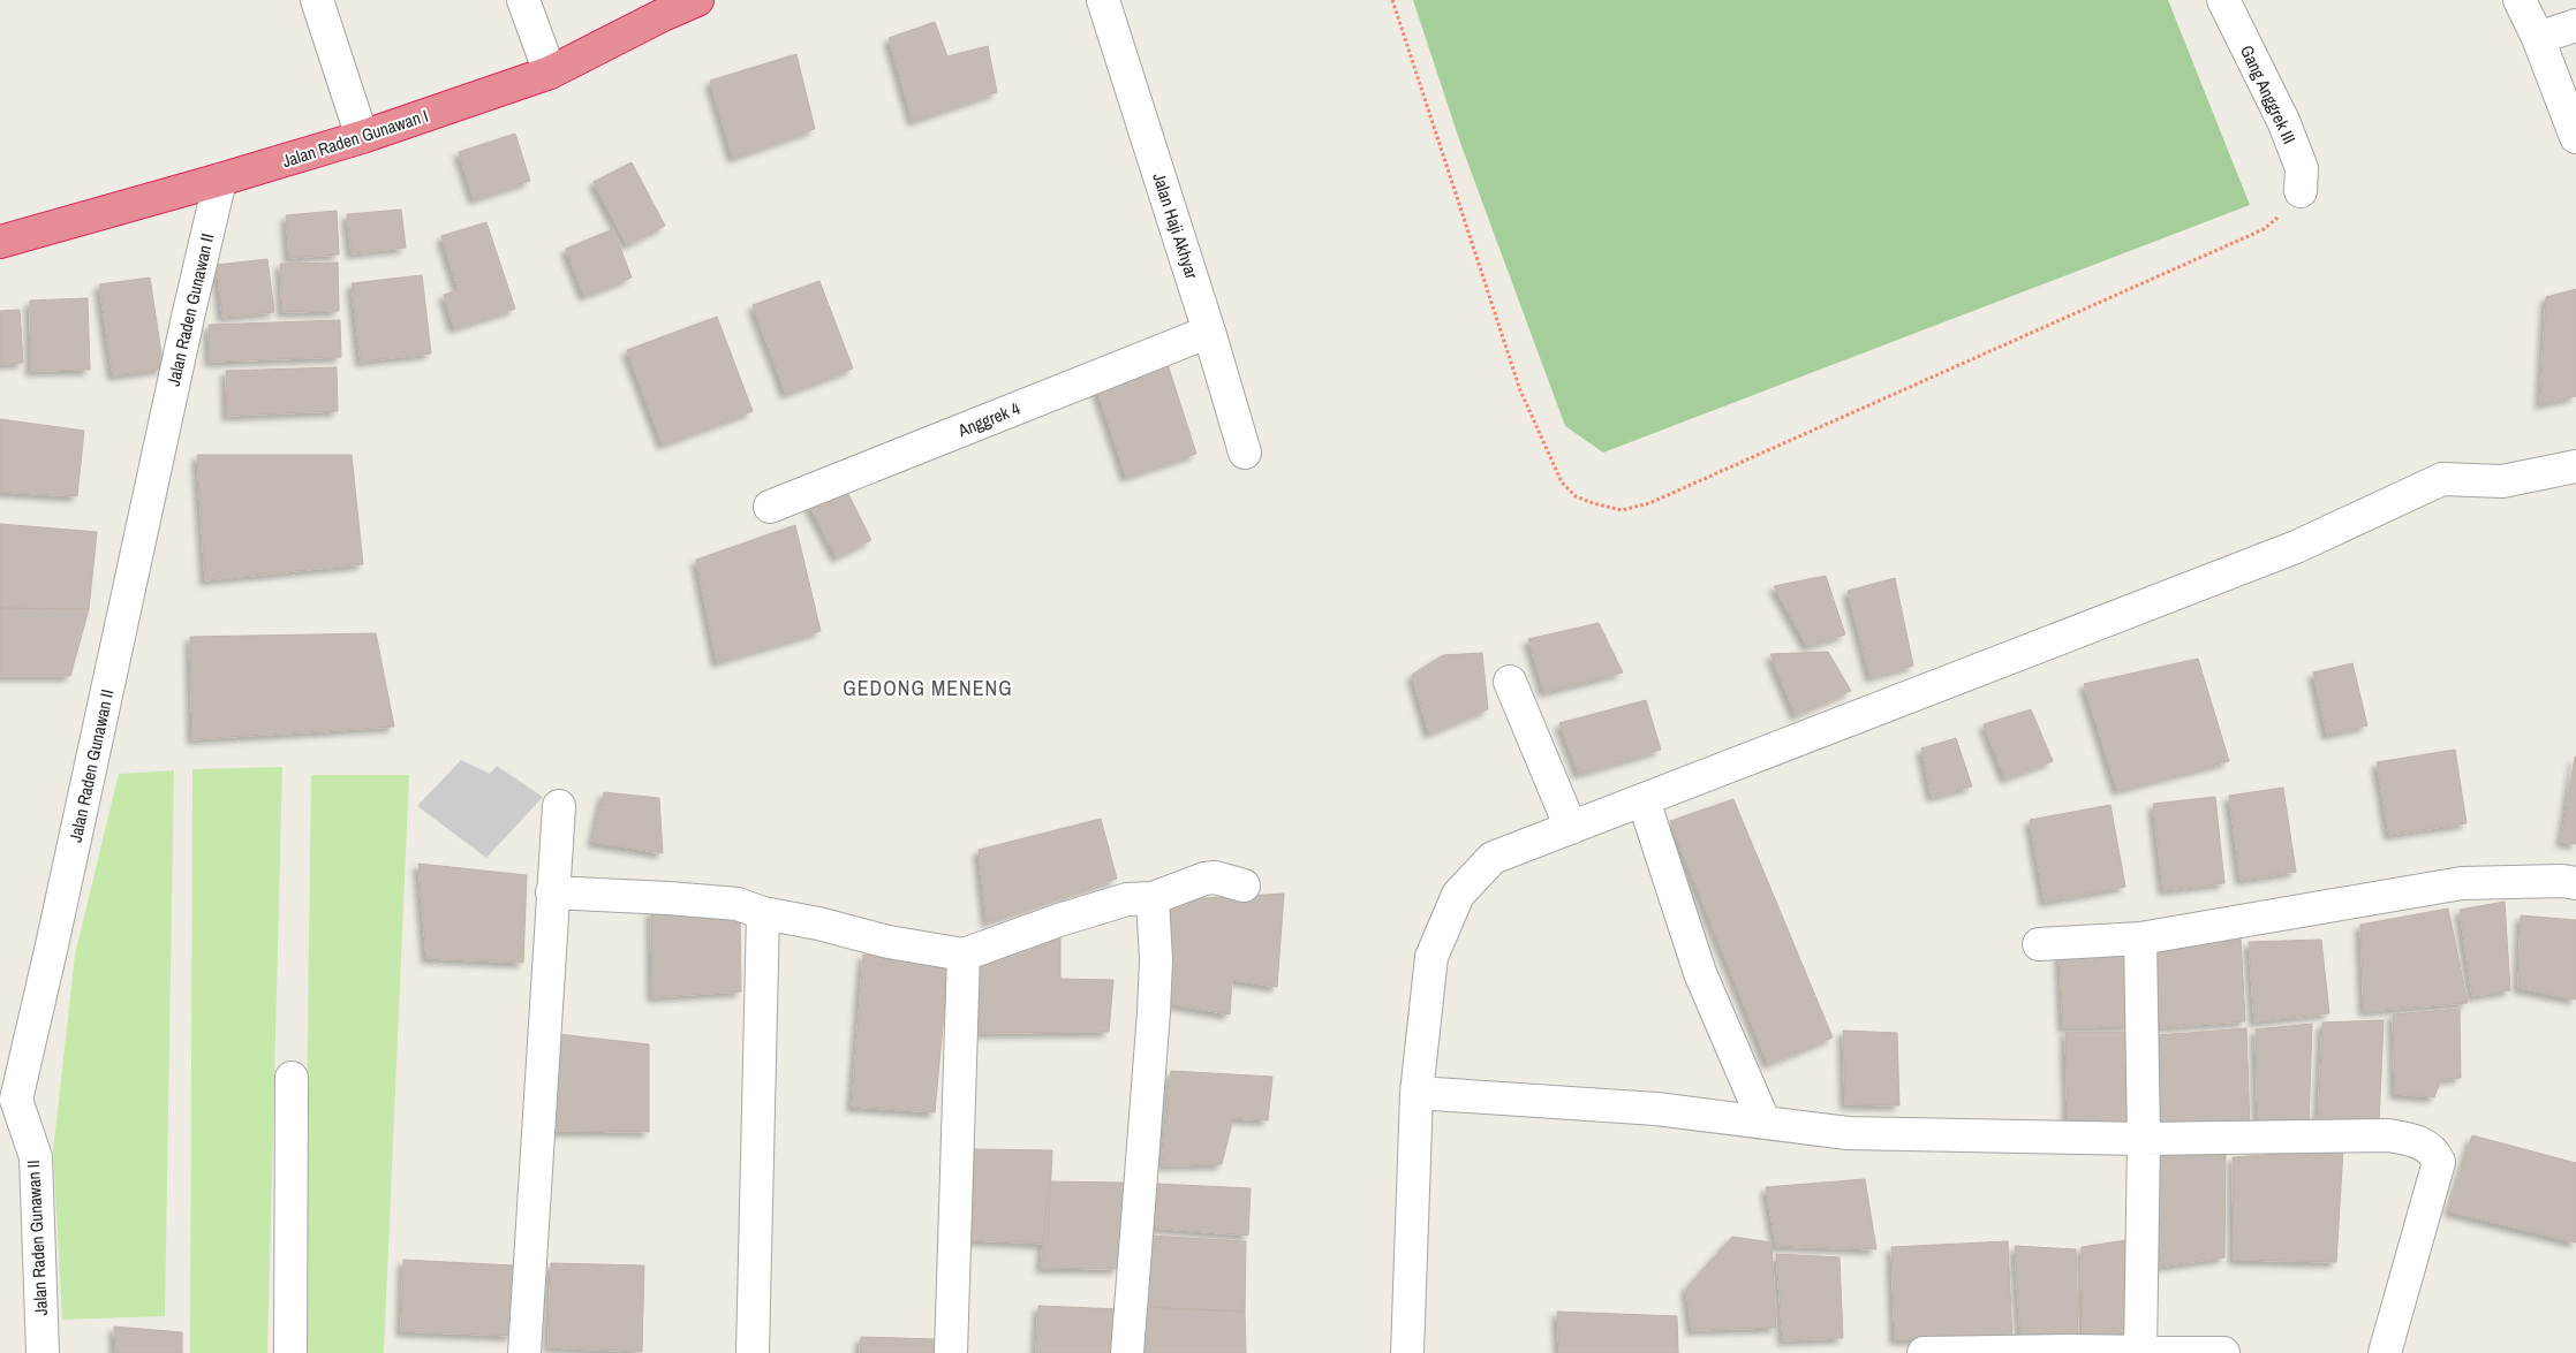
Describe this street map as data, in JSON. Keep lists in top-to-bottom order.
{
  "streets": {
    "highway": ["Jalan Raden Gunawan I"],
    "street": [
      "Gang Anggrek III",
      "Jalan Haji Akhyar",
      "Jalan Raden Gunawan II",
      "Anggrek 4"
    ]
  },
  "crossings": [
    ["Jalan Raden Gunawan I", "Jalan Raden Gunawan II"],
    ["Jalan Haji Akhyar", "Anggrek 4"]
  ],
  "districts": ["GEDONG MENENG"]
}
